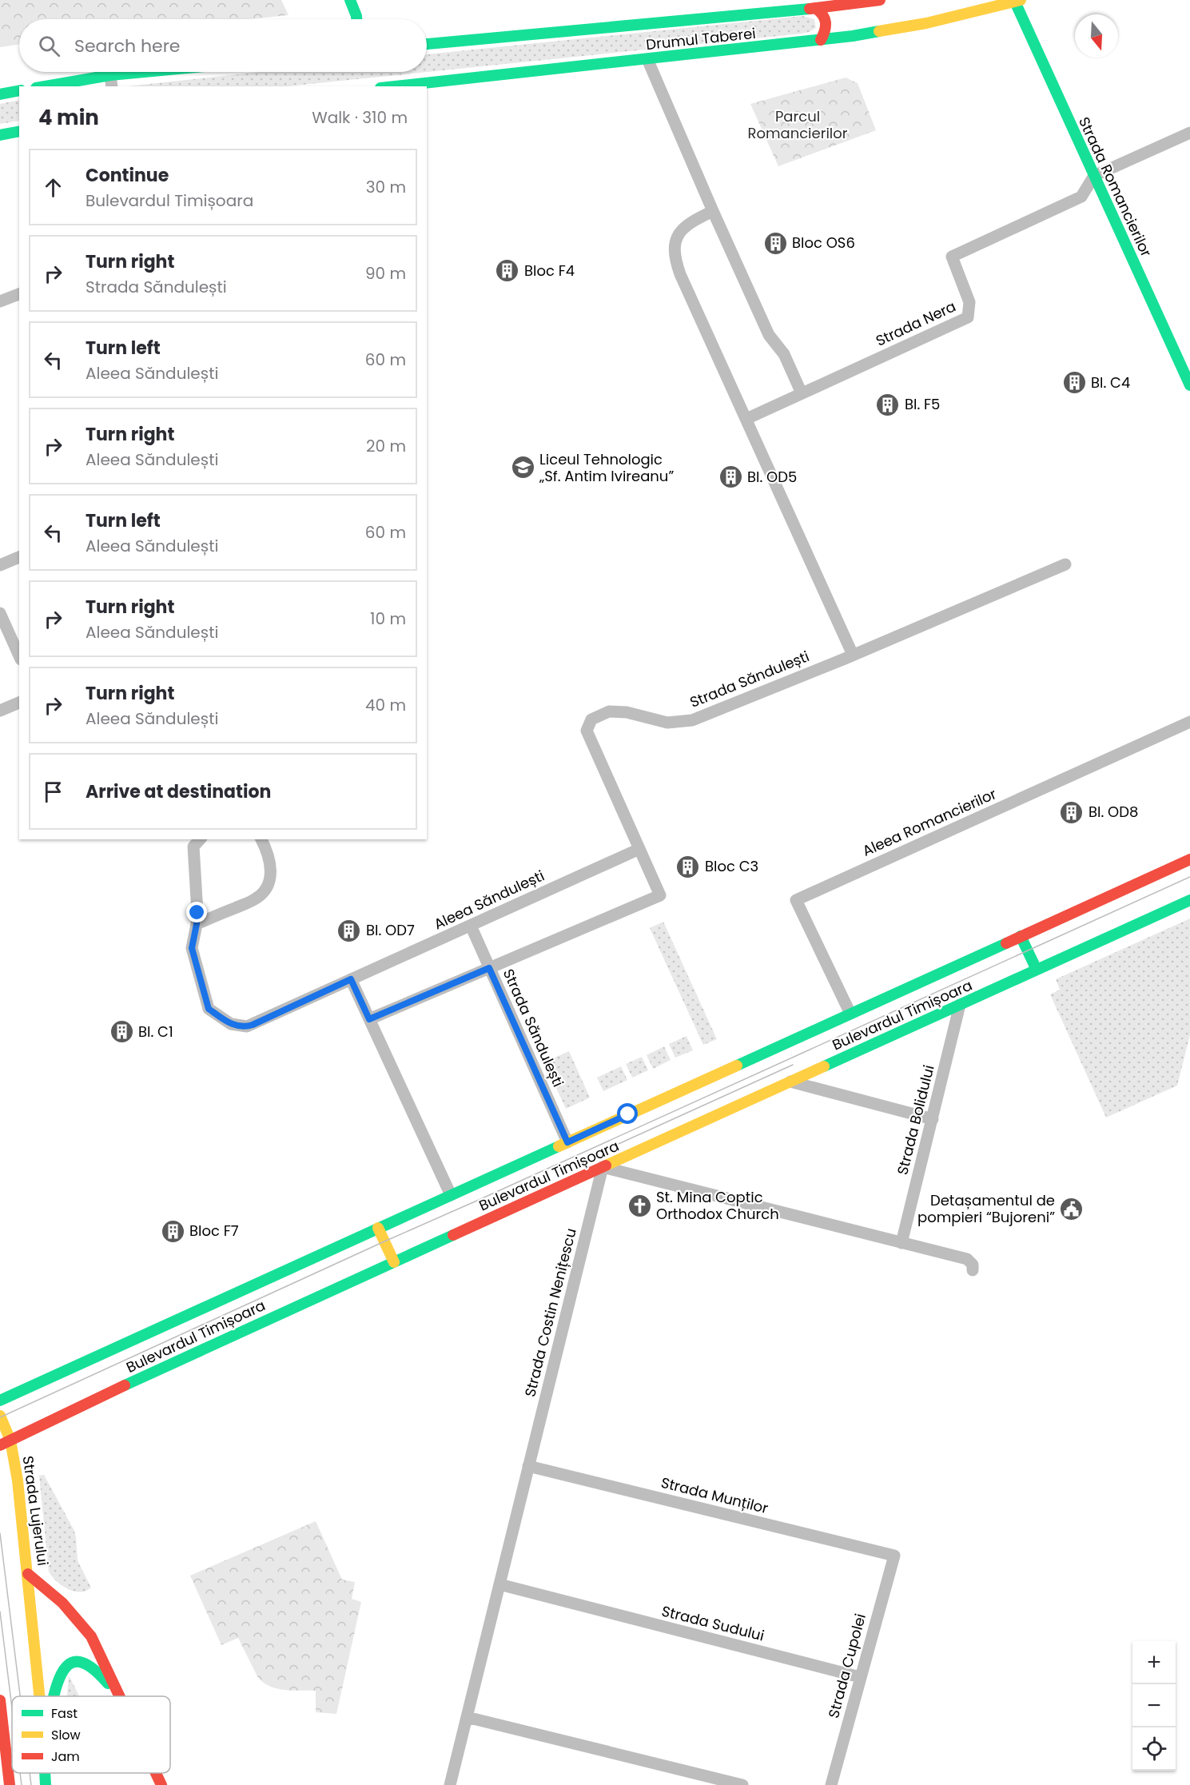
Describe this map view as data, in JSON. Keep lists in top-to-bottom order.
{
  "streets": {
    "main road": [
      "Drumul Taberei",
      "Strada Romancierilor",
      "Bulevardul Timișoara",
      "Strada Lujerului"
    ],
    "street": [
      "Strada Nera",
      "Strada Săndulești",
      "Aleea Romancierilor",
      "Aleea Săndulești",
      "Strada Bolidului",
      "Strada Costin Nenițescu",
      "Strada Munților",
      "Strada Sudului",
      "Strada Cupolei"
    ]
  },
  "crossings": [
    ["Drumul Taberei", "Strada Romancierilor"],
    ["Strada Romancierilor", "Strada Nera"],
    ["Strada Săndulești", "Aleea Săndulești"],
    ["Strada Săndulești", "Bulevardul Timișoara"],
    ["Aleea Romancierilor", "Bulevardul Timișoara"],
    ["Bulevardul Timișoara", "Strada Bolidului"],
    ["Bulevardul Timișoara", "Strada Costin Nenițescu"],
    ["Bulevardul Timișoara", "Strada Lujerului"],
    ["Strada Costin Nenițescu", "Strada Munților"],
    ["Strada Costin Nenițescu", "Strada Sudului"],
    ["Strada Munților", "Strada Cupolei"],
    ["Strada Sudului", "Strada Cupolei"]
  ],
  "parks": ["Parcul Romancierilor"],
  "places": {
    "building": [
      "Bloc OS6",
      "Bloc F4",
      "Bl. C4",
      "Bl. F5",
      "Bl. OD5",
      "Bl. OD8",
      "Bloc C3",
      "Bl. OD7",
      "Bl. C1",
      "Bloc F7"
    ],
    "school or university": ["Liceul Tehnologic „Sf. Antim Ivireanu”"],
    "church": ["St. Mina Coptic Orthodox Church"],
    "public building": ["Detașamentul de pompieri “Bujoreni”"]
  },
  "legend": ["Fast", "Slow", "Jam"],
  "north": "bottom",
  "page": {
    "search": "Search here",
    "heading": ["4 min", "Walk · 310 m"],
    "list": [
      ["Continue", "Bulevardul Timișoara", "30 m"],
      ["Turn right", "Strada Săndulești", "90 m"],
      ["Turn left", "Aleea Săndulești", "60 m"],
      ["Turn right", "Aleea Săndulești", "20 m"],
      ["Turn left", "Aleea Săndulești", "60 m"],
      ["Turn right", "Aleea Săndulești", "10 m"],
      ["Turn right", "Aleea Săndulești", "40 m"],
      "Arrive at destination"
    ],
    "map_buttons": ["+", "−"]
  }
}
